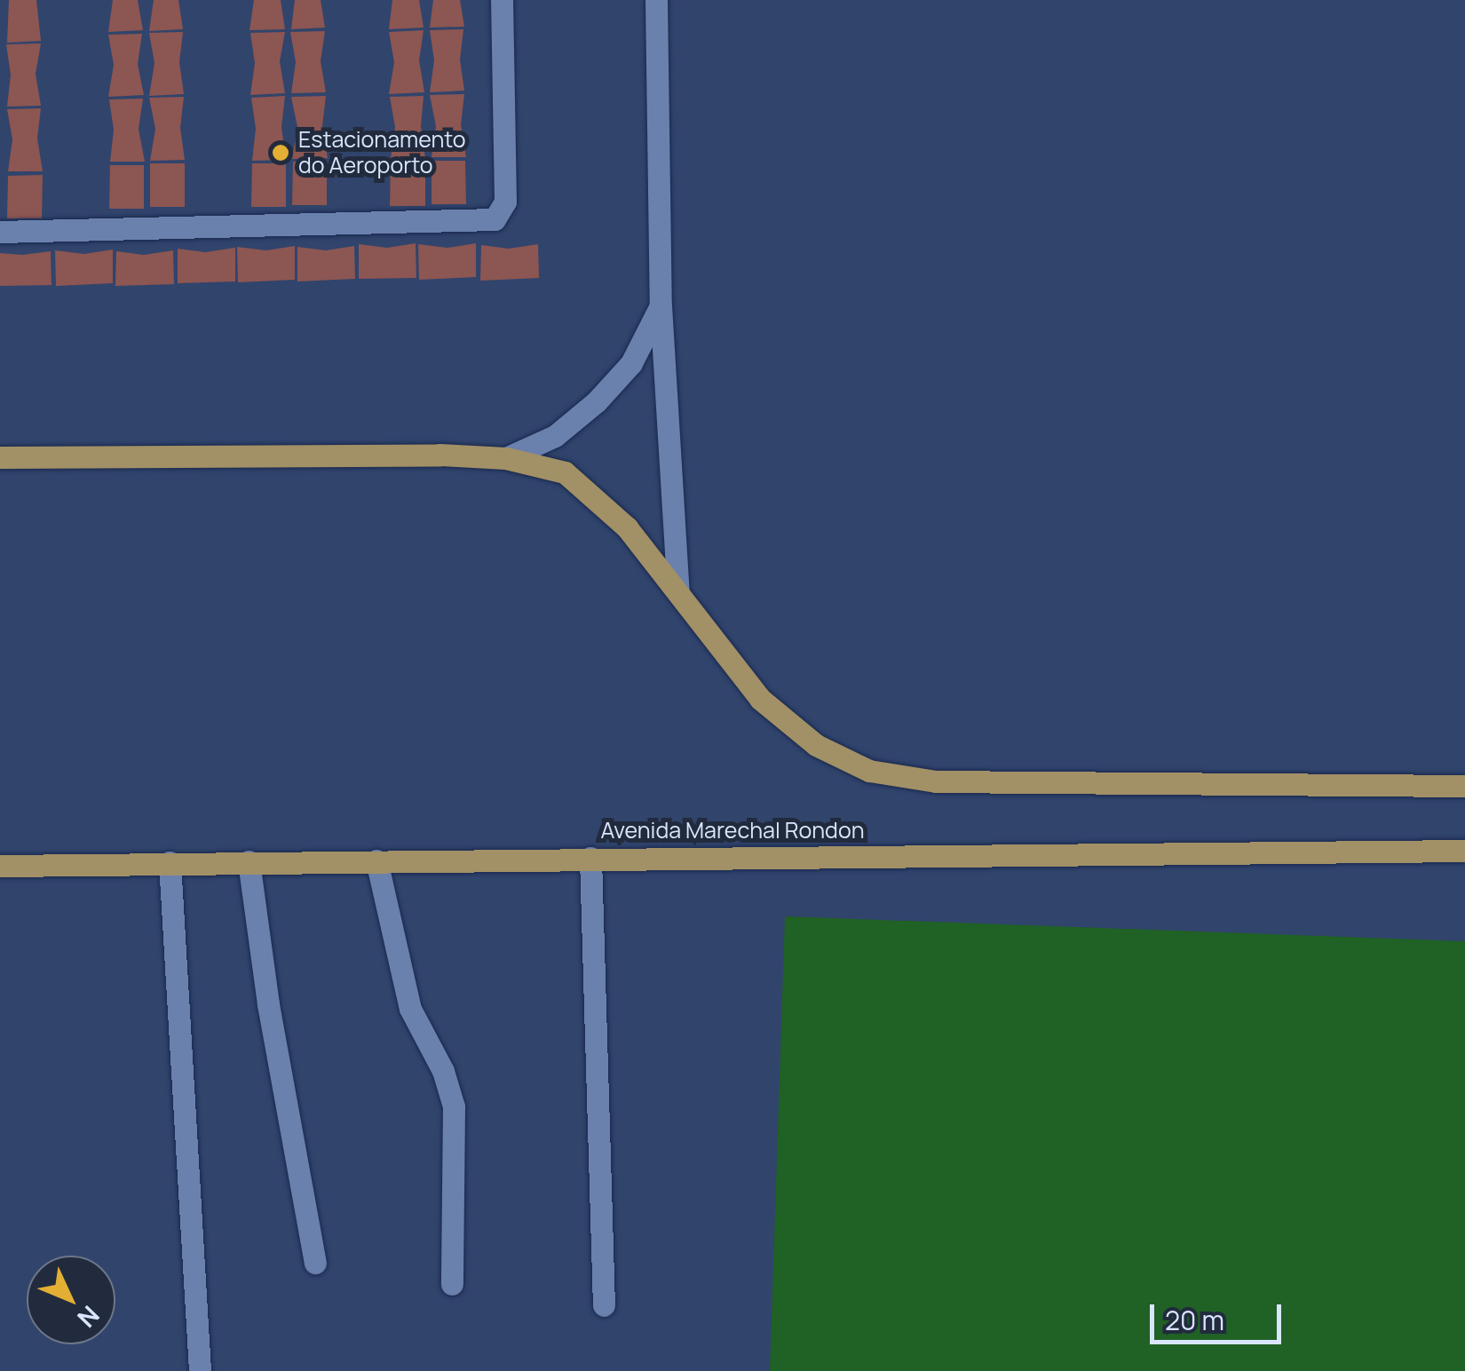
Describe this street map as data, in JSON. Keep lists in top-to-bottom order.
{
  "streets": {
    "main road": ["Avenida Marechal Rondon"]
  },
  "places": ["Estacionamento do Aeroporto"],
  "scale_bar": "20 m",
  "north": "bottom right"
}
